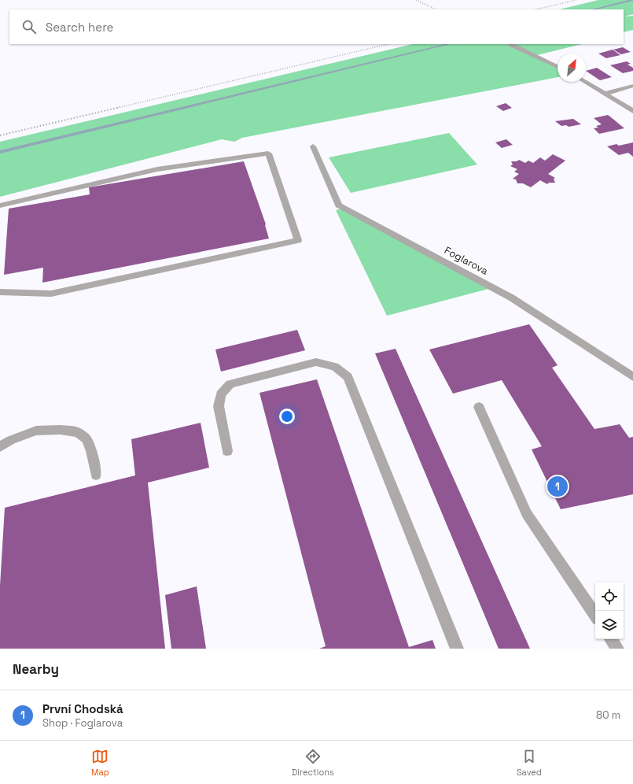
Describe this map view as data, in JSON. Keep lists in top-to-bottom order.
{
  "streets": {
    "street": ["Foglarova"]
  },
  "north": "top right",
  "page": {
    "search": "Search here",
    "pins": "1",
    "heading": "Nearby",
    "list": [
      {
        "mark": "1",
        "name": "První Chodská",
        "note": "Shop · Foglarova",
        "value": "80 m"
      }
    ],
    "nav": ["Map", "Directions", "Saved"]
  }
}
